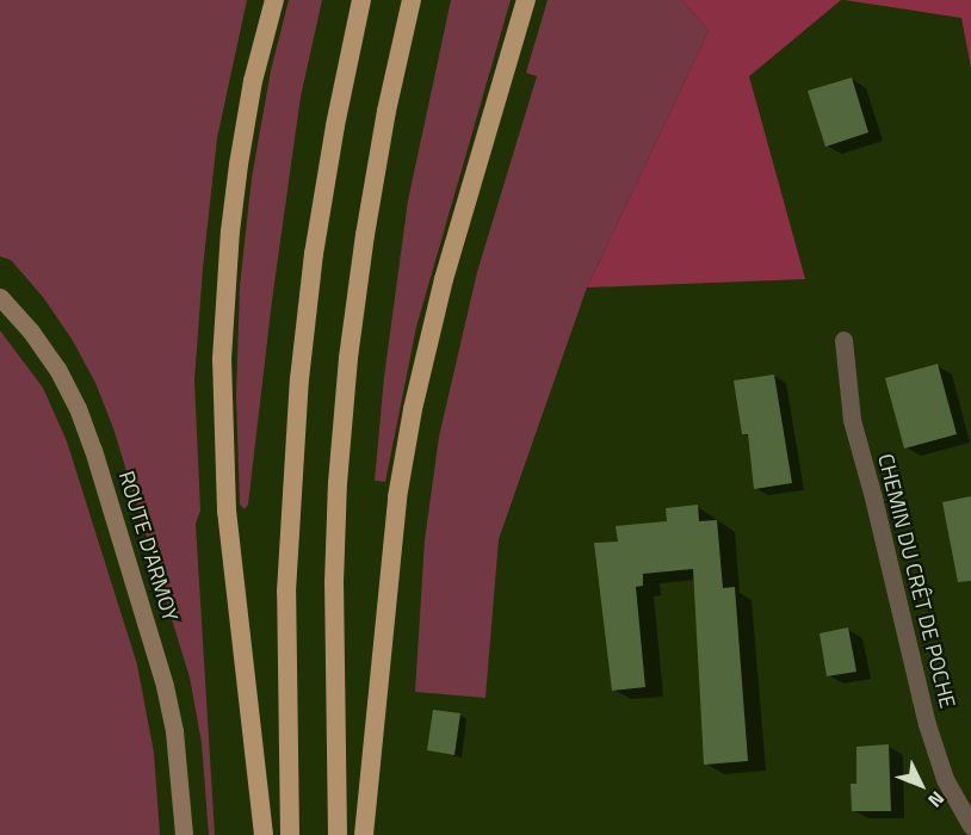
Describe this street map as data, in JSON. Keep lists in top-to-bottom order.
{
  "streets": {
    "main road": ["ROUTE D'ARMOY"],
    "street": ["CHEMIN DU CRÊT DE POCHE"]
  },
  "north": "bottom right"
}
